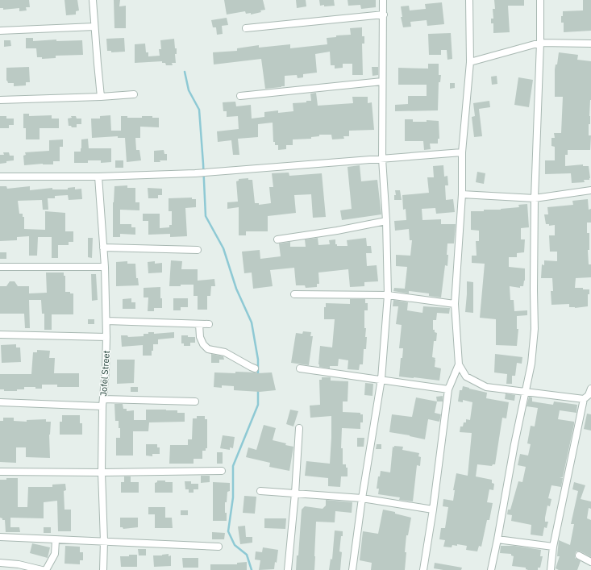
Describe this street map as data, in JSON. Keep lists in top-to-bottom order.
{
  "streets": {
    "street": ["Jofel Street"]
  }
}
